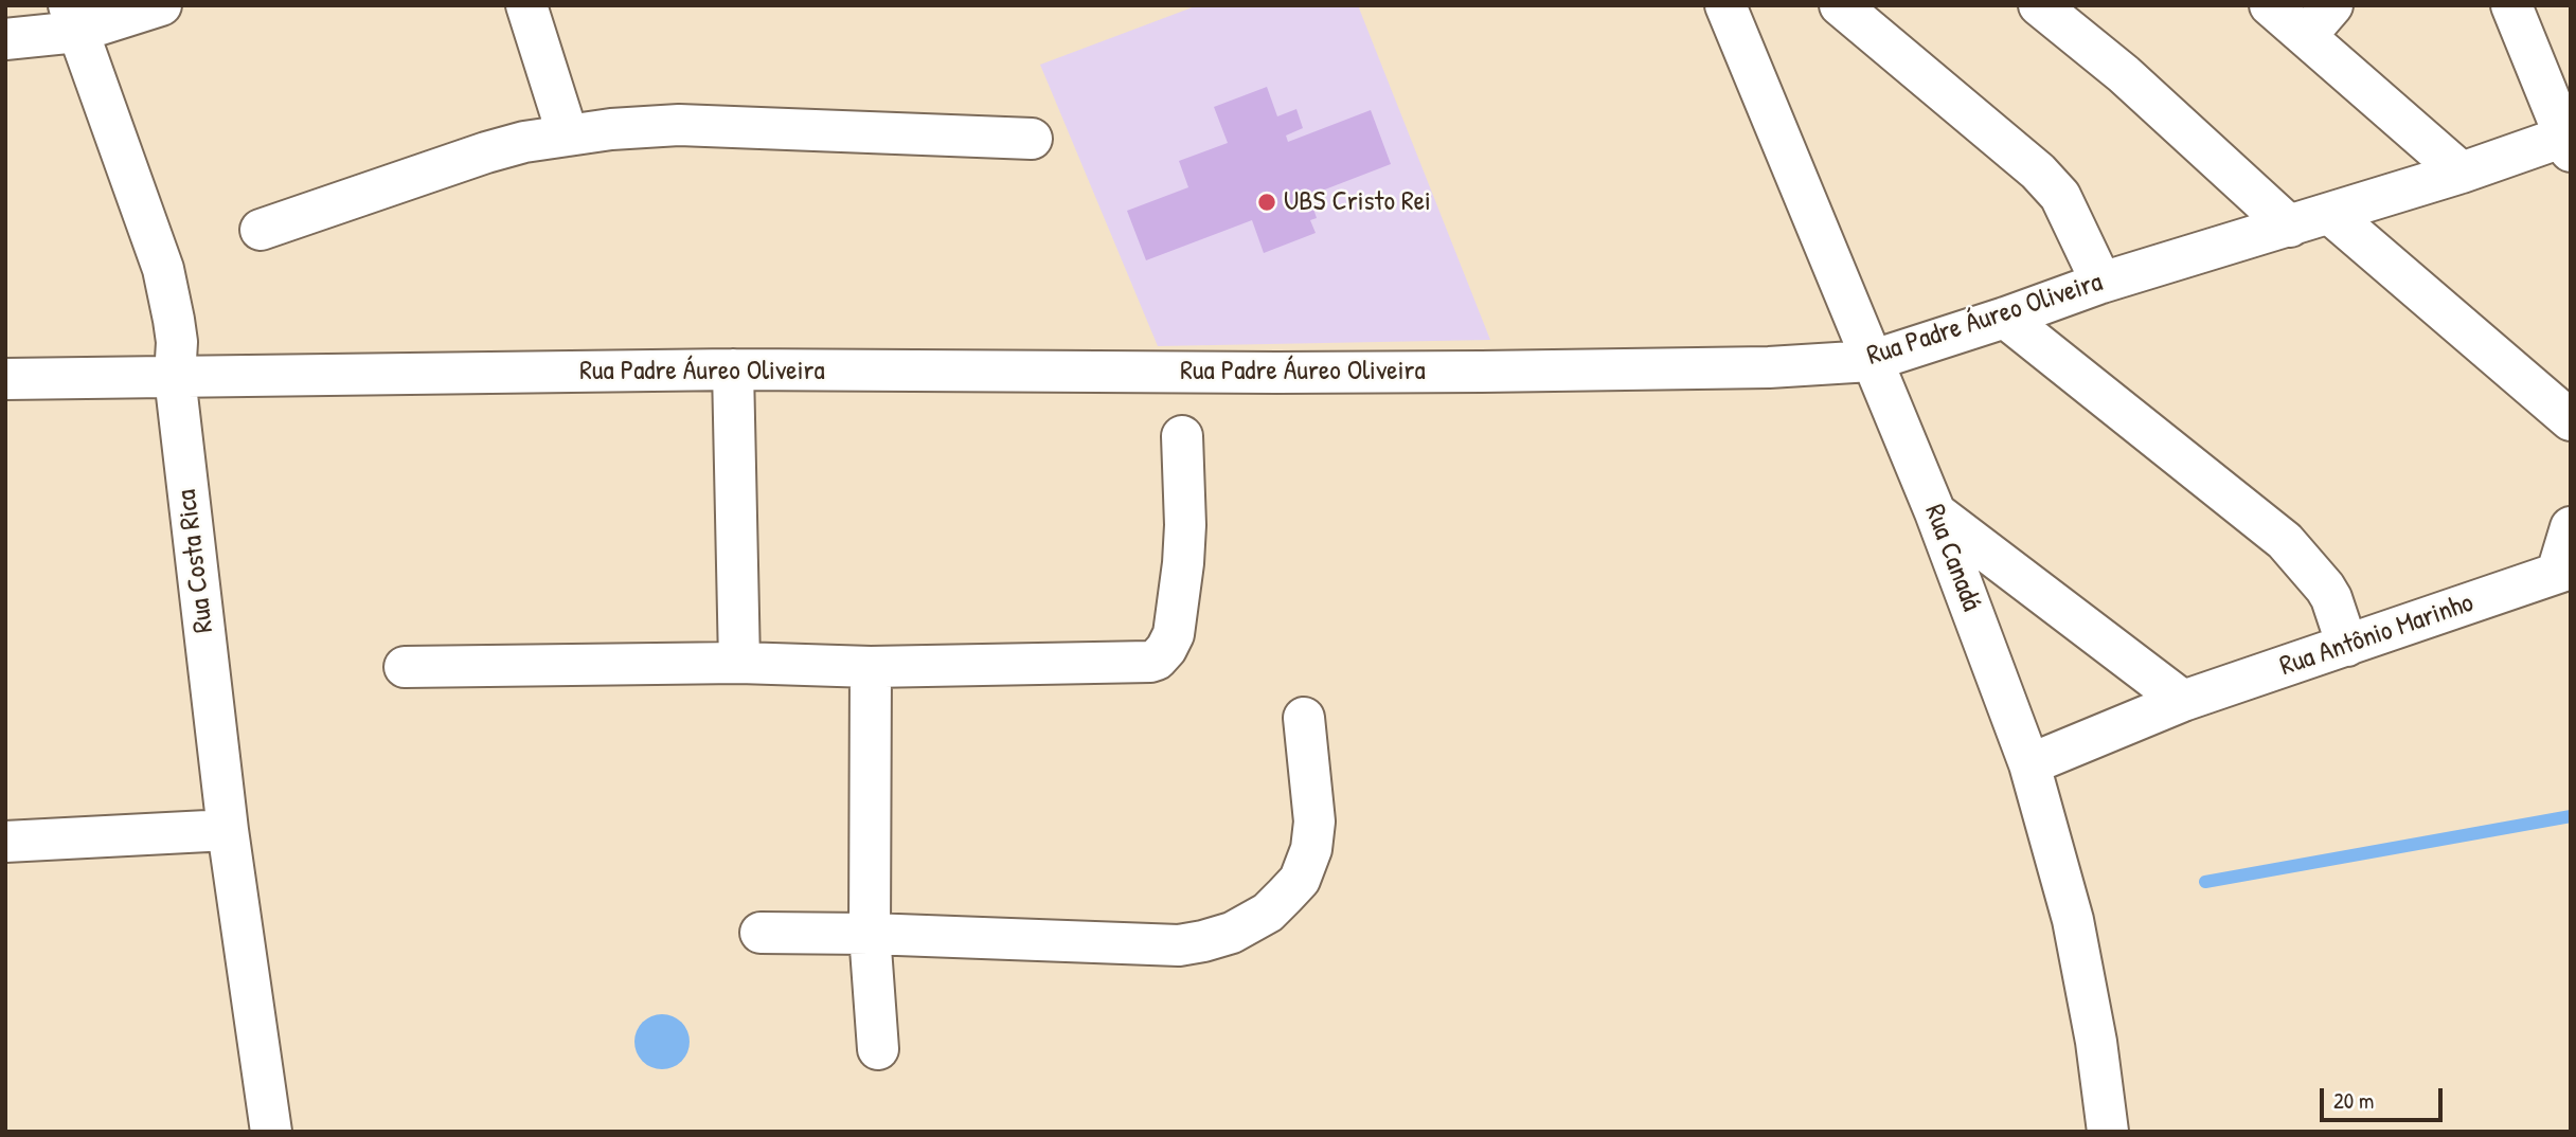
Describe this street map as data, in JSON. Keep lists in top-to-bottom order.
{
  "streets": {
    "street": [
      "Rua Padre Áureo Oliveira",
      "Rua Canadá",
      "Rua Costa Rica",
      "Rua Antônio Marinho"
    ]
  },
  "crossings": [
    ["Rua Padre Áureo Oliveira", "Rua Canadá"],
    ["Rua Padre Áureo Oliveira", "Rua Costa Rica"],
    ["Rua Canadá", "Rua Antônio Marinho"]
  ],
  "places": ["UBS Cristo Rei"],
  "scale_bar": "20 m"
}
